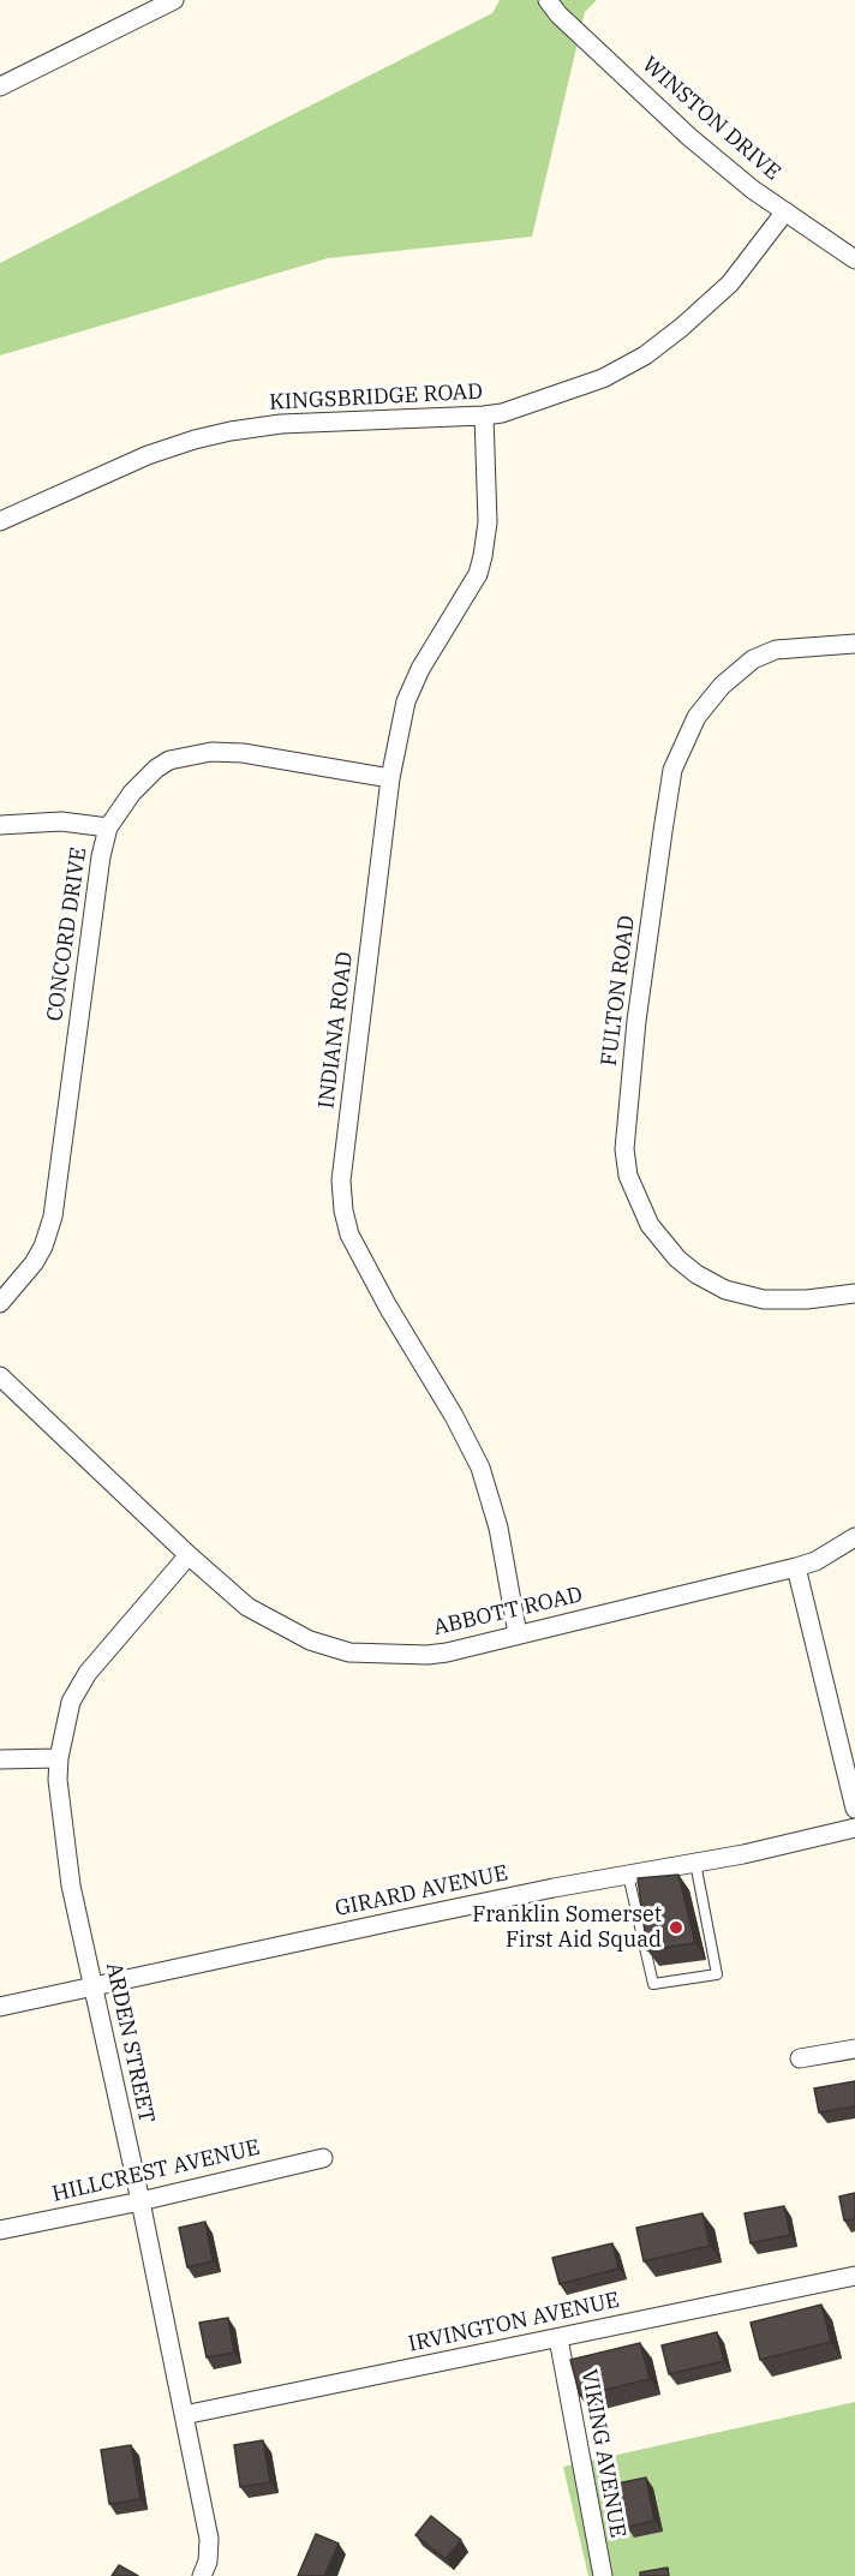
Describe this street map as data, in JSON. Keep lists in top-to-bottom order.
{
  "streets": {
    "street": [
      "WINSTON DRIVE",
      "KINGSBRIDGE ROAD",
      "CONCORD DRIVE",
      "FULTON ROAD",
      "INDIANA ROAD",
      "ABBOTT ROAD",
      "GIRARD AVENUE",
      "ARDEN STREET",
      "HILLCREST AVENUE",
      "IRVINGTON AVENUE",
      "VIKING AVENUE"
    ]
  },
  "crossings": [
    ["WINSTON DRIVE", "KINGSBRIDGE ROAD"],
    ["KINGSBRIDGE ROAD", "INDIANA ROAD"],
    ["CONCORD DRIVE", "INDIANA ROAD"],
    ["INDIANA ROAD", "ABBOTT ROAD"],
    ["ABBOTT ROAD", "ARDEN STREET"],
    ["GIRARD AVENUE", "ARDEN STREET"],
    ["ARDEN STREET", "HILLCREST AVENUE"],
    ["ARDEN STREET", "IRVINGTON AVENUE"],
    ["IRVINGTON AVENUE", "VIKING AVENUE"]
  ],
  "places": ["Franklin Somerset First Aid Squad"]
}
